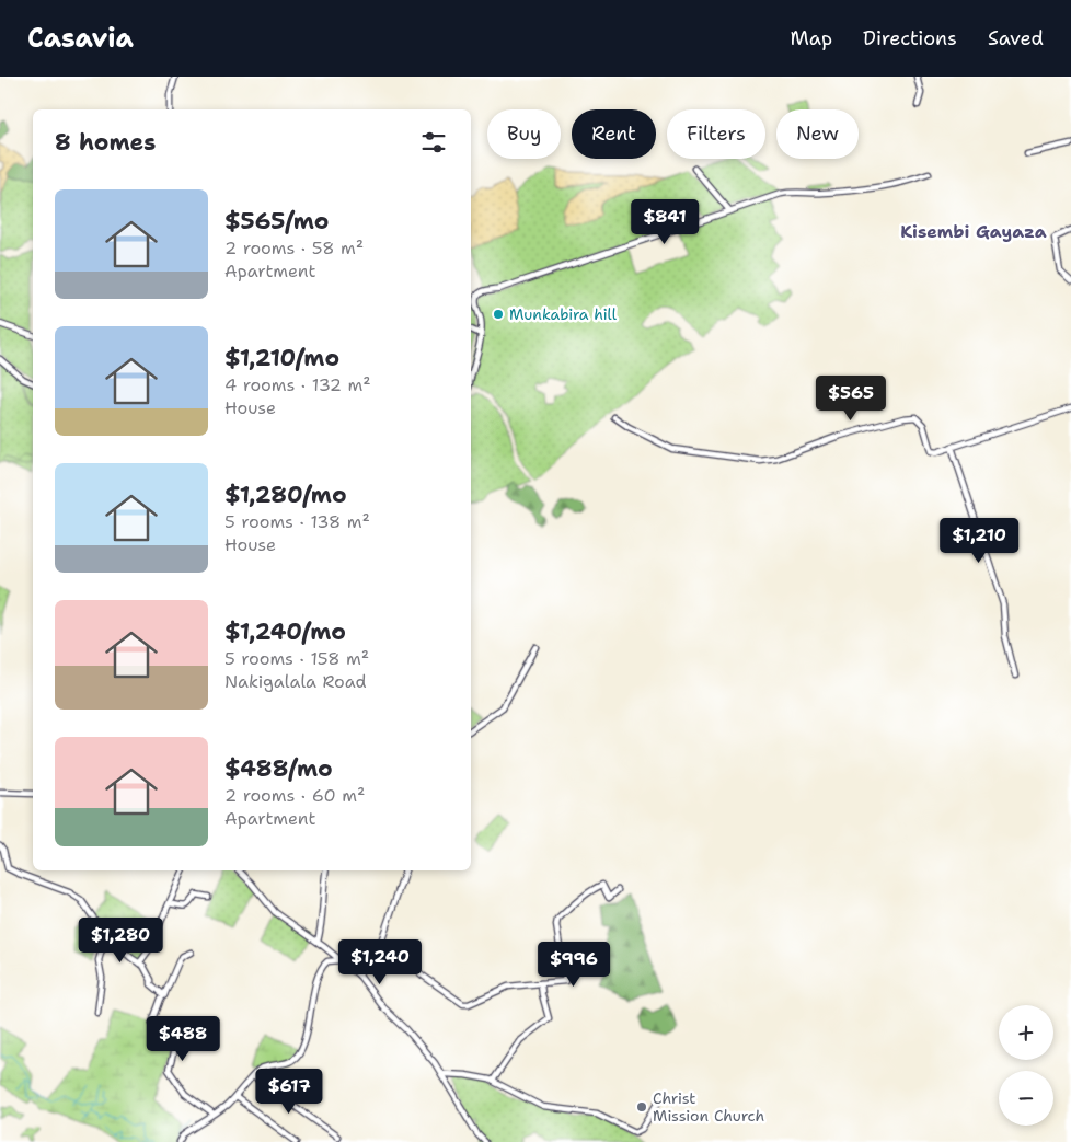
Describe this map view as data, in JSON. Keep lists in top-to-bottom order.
{
  "districts": ["Kisembi Gayaza"],
  "places": ["Munkabira hill", "Christ Mission Church"],
  "page": {
    "header": "Casavia",
    "nav": ["Map", "Directions", "Saved"],
    "chip": [
      "Buy",
      "Rent",
      "Filters",
      "New"
    ],
    "heading": "8 homes",
    "list": [
      {
        "name": "$565/mo",
        "note": "2 rooms · 58 m² · Apartment"
      },
      {
        "name": "$1,210/mo",
        "note": "4 rooms · 132 m² · House"
      },
      {
        "name": "$1,280/mo",
        "note": "5 rooms · 138 m² · House"
      },
      {
        "name": "$1,240/mo",
        "note": "5 rooms · 158 m² · Nakigalala Road"
      },
      {
        "name": "$488/mo",
        "note": "2 rooms · 60 m² · Apartment"
      }
    ],
    "price": [
      "$841",
      "$565",
      "$1,210",
      "$1,280",
      "$1,240",
      "$996",
      "$488",
      "$617"
    ],
    "map_buttons": ["+", "−"]
  }
}
